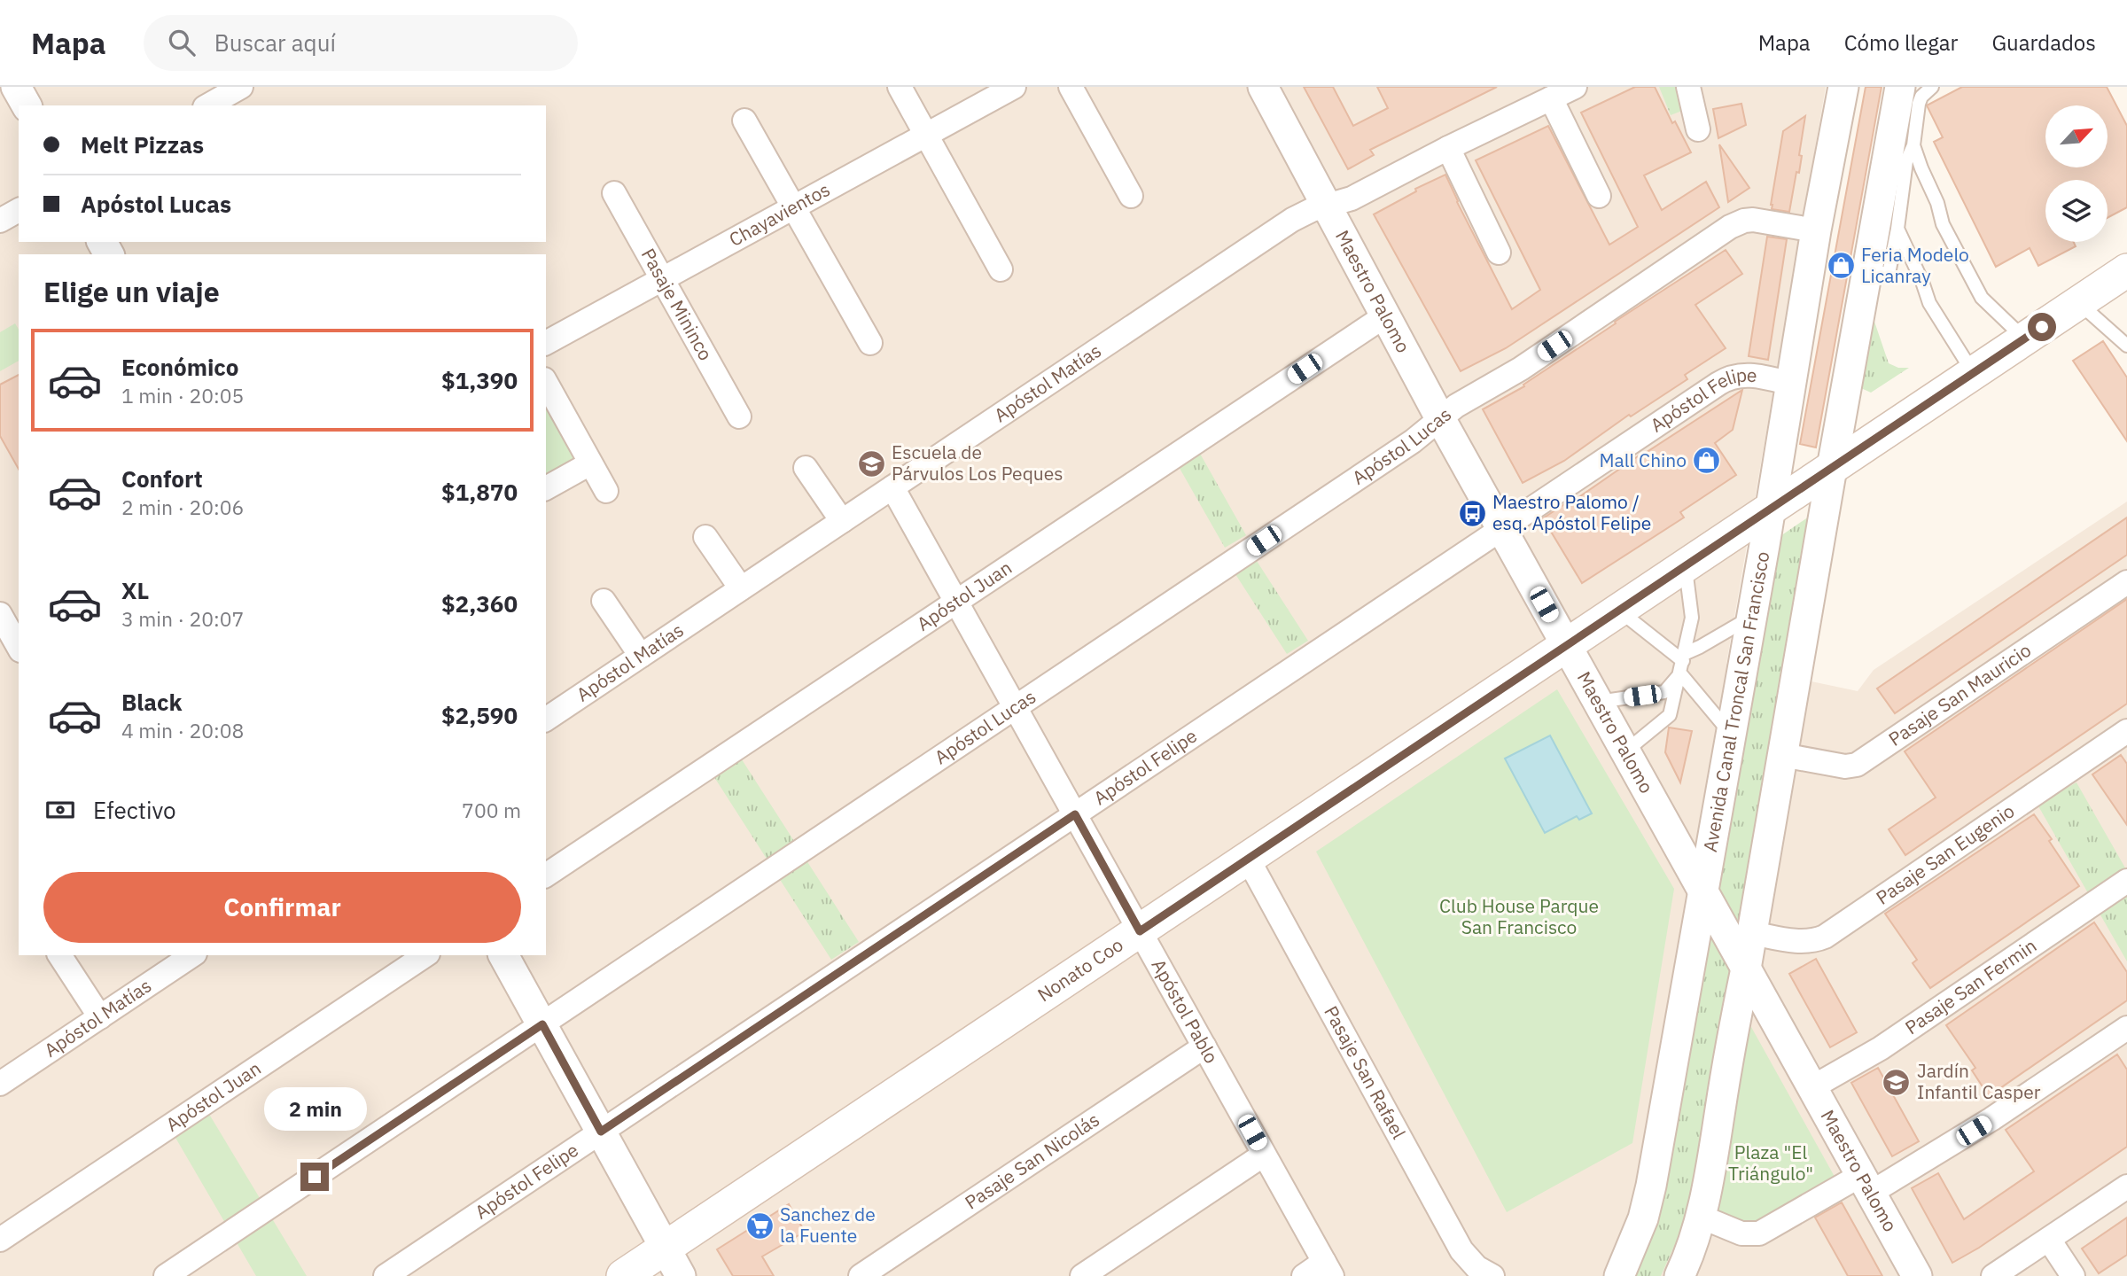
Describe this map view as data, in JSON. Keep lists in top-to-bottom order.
{
  "streets": {
    "main road": ["Nonato Coo"],
    "street": [
      "Chayavientos",
      "Maestro Palomo",
      "Pasaje Mininco",
      "Apóstol Matías",
      "Apóstol Felipe",
      "Apóstol Lucas",
      "Apóstol Juan",
      "Pasaje San Mauricio",
      "Avenida Canal Troncal San Francisco",
      "Pasaje San Eugenio",
      "Pasaje San Fermin",
      "Apóstol Pablo",
      "Pasaje San Rafael",
      "Pasaje San Nicolás"
    ]
  },
  "crossings": [
    ["Chayavientos", "Pasaje Mininco"],
    ["Maestro Palomo", "Apóstol Matías"],
    ["Maestro Palomo", "Apóstol Felipe"],
    ["Maestro Palomo", "Apóstol Lucas"],
    ["Maestro Palomo", "Apóstol Juan"],
    ["Maestro Palomo", "Avenida Canal Troncal San Francisco"],
    ["Maestro Palomo", "Nonato Coo"],
    ["Maestro Palomo", "Pasaje San Fermin"],
    ["Apóstol Matías", "Apóstol Pablo"],
    ["Apóstol Felipe", "Avenida Canal Troncal San Francisco"],
    ["Apóstol Felipe", "Apóstol Pablo"],
    ["Apóstol Lucas", "Avenida Canal Troncal San Francisco"],
    ["Apóstol Lucas", "Apóstol Pablo"],
    ["Apóstol Juan", "Apóstol Pablo"],
    ["Avenida Canal Troncal San Francisco", "Nonato Coo"],
    ["Nonato Coo", "Apóstol Pablo"],
    ["Nonato Coo", "Pasaje San Rafael"],
    ["Apóstol Pablo", "Pasaje San Nicolás"]
  ],
  "parks": ["Club House Parque San Francisco", "Plaza \"El Triángulo\""],
  "places": {
    "shop": ["Feria Modelo Licanray", "Mall Chino"],
    "school or university": ["Escuela de Párvulos Los Peques", "Jardín Infantil Casper"],
    "bus stop": ["Maestro Palomo / esq. Apóstol Felipe"],
    "supermarket": ["Sanchez de la Fuente"]
  },
  "north": "top right",
  "page": {
    "header": "Mapa",
    "search": "Buscar aquí",
    "nav": ["Mapa", "Cómo llegar", "Guardados"],
    "banner": ["Melt Pizzas", "Apóstol Lucas"],
    "heading": "Elige un viaje",
    "list": [
      {
        "name": "Económico",
        "note": "1 min · 20:05",
        "value": "$1,390"
      },
      {
        "name": "Confort",
        "note": "2 min · 20:06",
        "value": "$1,870"
      },
      {
        "name": "XL",
        "note": "3 min · 20:07",
        "value": "$2,360"
      },
      {
        "name": "Black",
        "note": "4 min · 20:08",
        "value": "$2,590"
      }
    ],
    "pay": ["Efectivo", "700 m"],
    "buttons": "Confirmar",
    "bubble": "2 min"
  }
}
